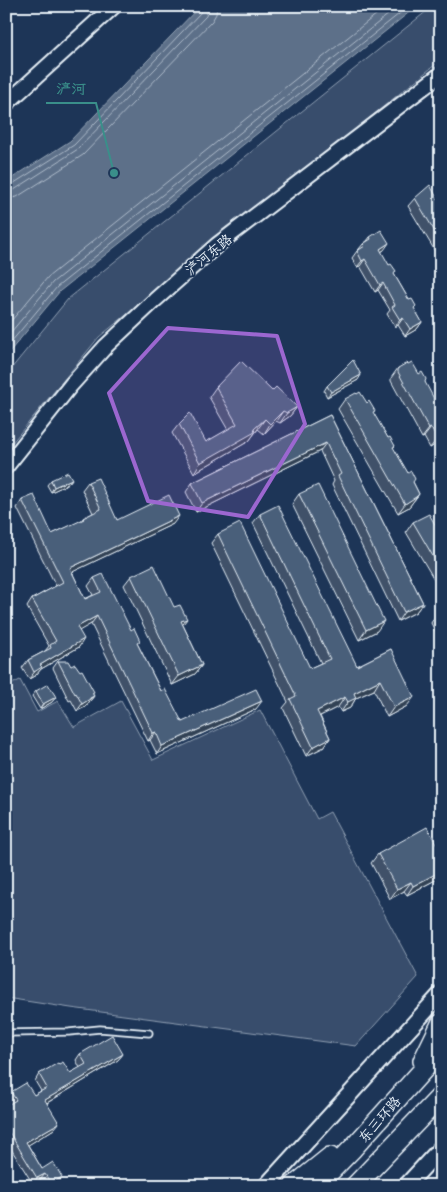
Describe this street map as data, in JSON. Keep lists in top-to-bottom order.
{
  "streets": {
    "highway": ["东三环路"],
    "street": ["浐河东路"]
  },
  "places": ["浐河"]
}
